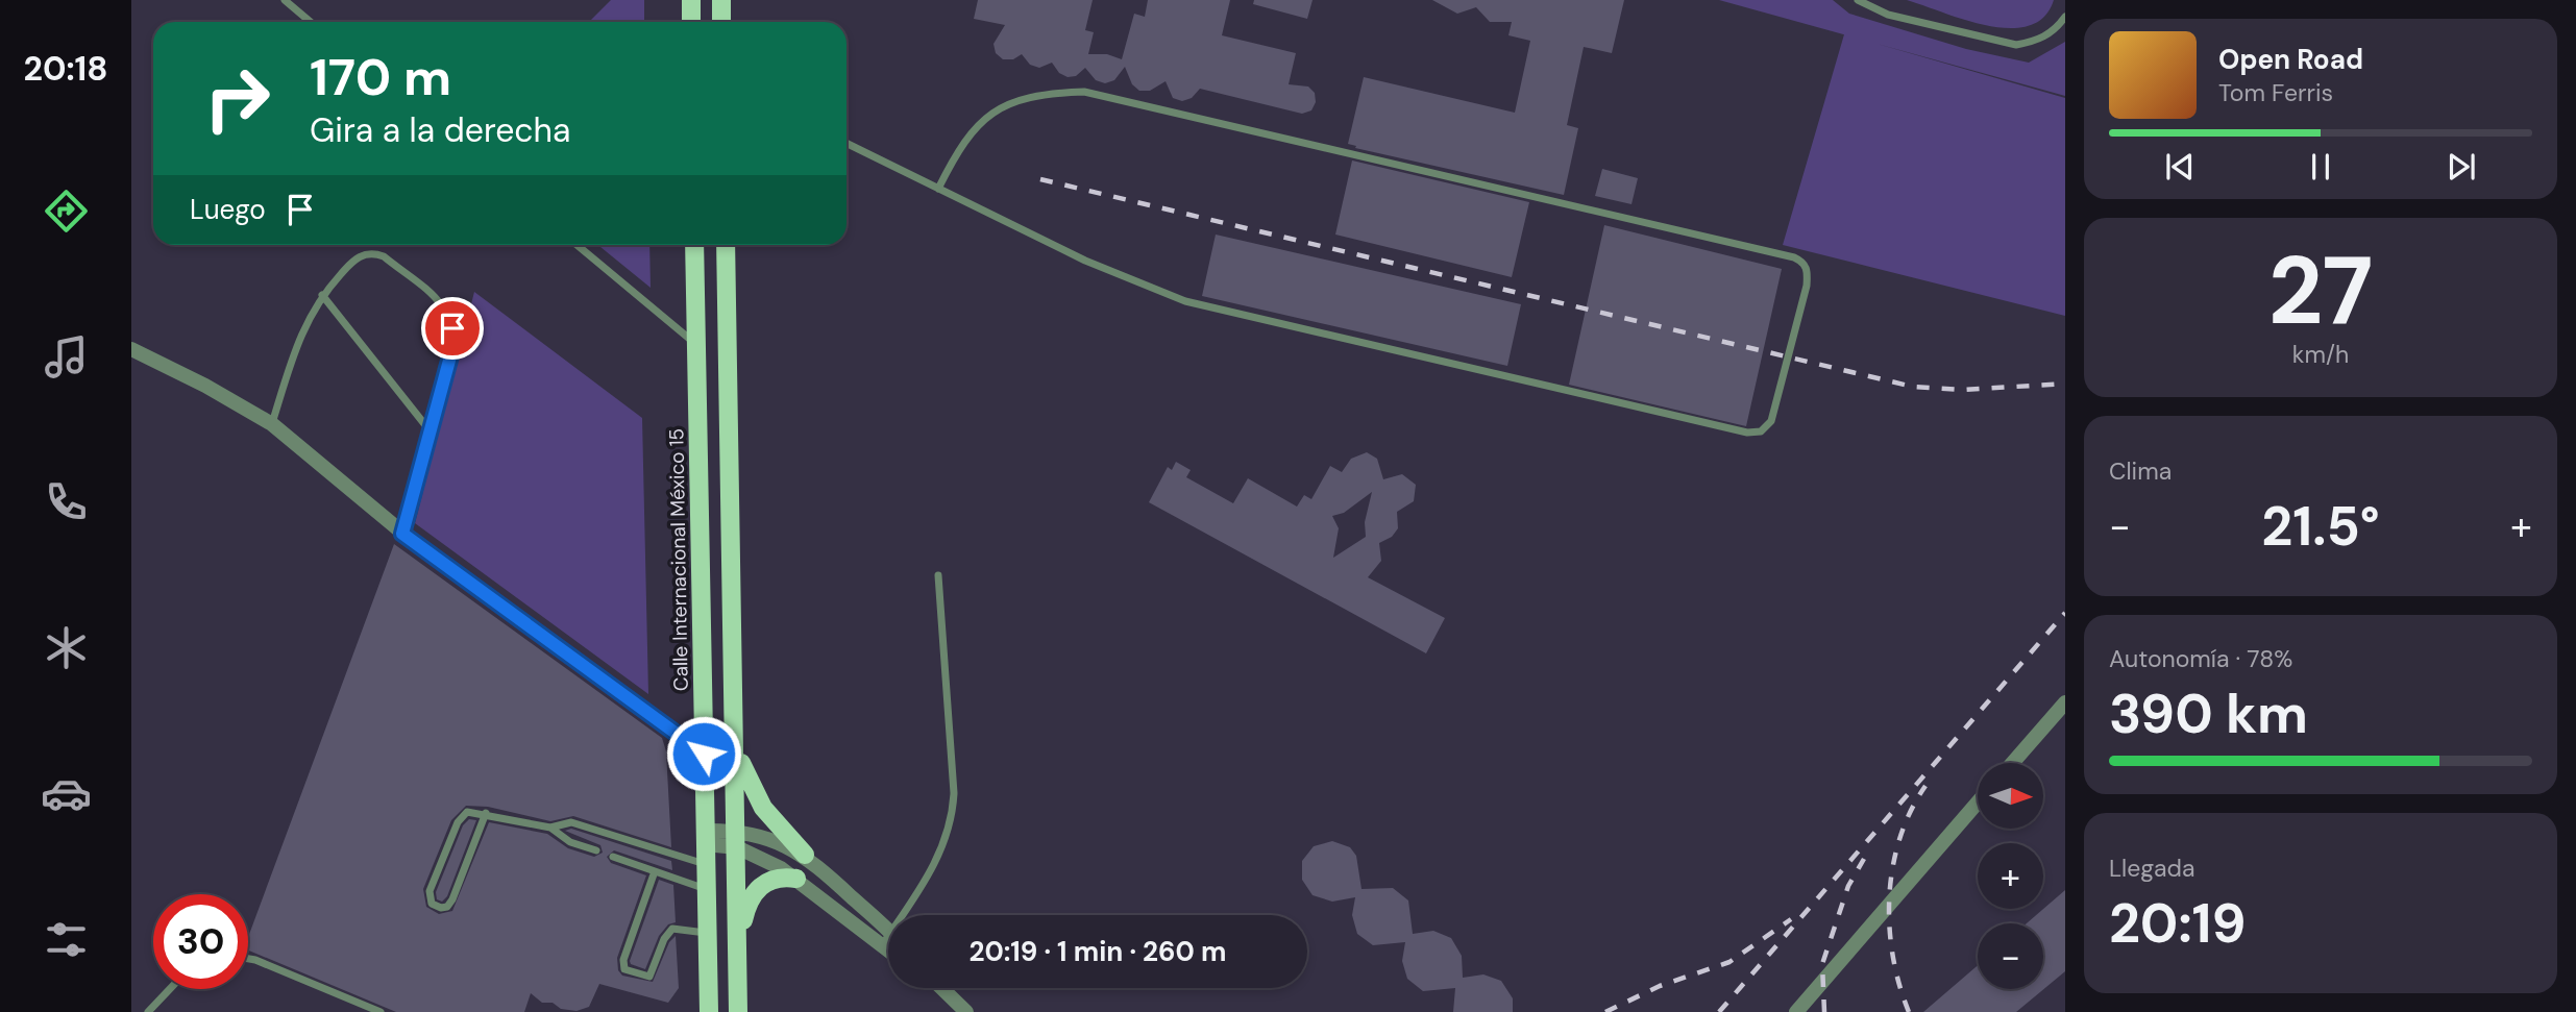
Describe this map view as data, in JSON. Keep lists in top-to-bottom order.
{
  "streets": {
    "main road": ["Calle Internacional México 15"]
  },
  "north": "right",
  "page": {
    "tabs": "20:18",
    "turn": ["170 m", "Gira a la derecha"],
    "song": ["Open Road", "Tom Ferris"],
    "then": "Luego",
    "tile": [
      ["27", "km/h"],
      "Clima",
      ["Autonomía · 78%", "390 km"],
      ["Llegada", "20:19"]
    ],
    "heat": ["−", "21.5°", "+"],
    "map_buttons": ["+", "−"],
    "limit": "30",
    "trip": "20:19 · 1 min · 260 m"
  }
}
